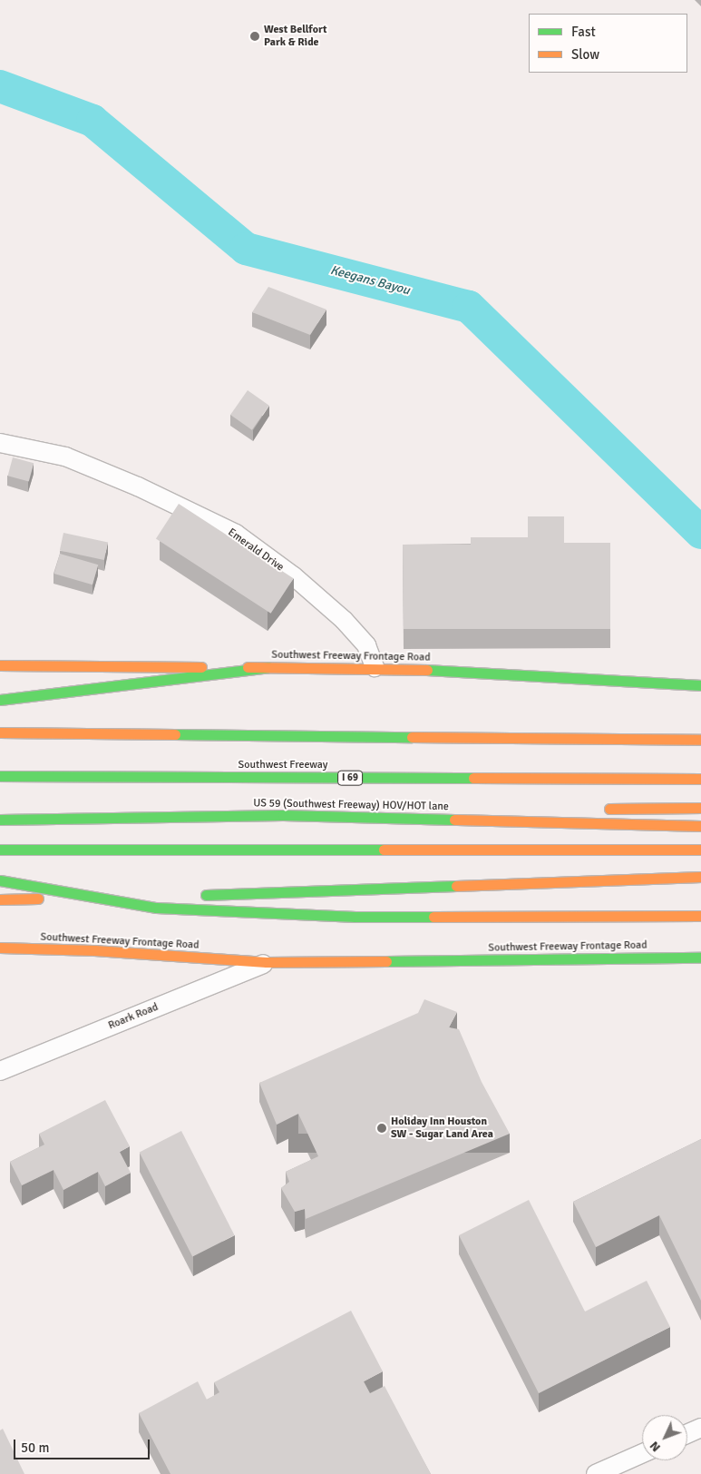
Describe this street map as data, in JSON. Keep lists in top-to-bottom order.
{
  "streets": {
    "main road": [
      "Southwest Freeway Frontage Road",
      "Southwest Freeway",
      "I 69",
      "US 59 (Southwest Freeway) HOV/HOT lane"
    ],
    "street": ["Emerald Drive", "Roark Road"]
  },
  "crossings": [
    ["Emerald Drive", "Southwest Freeway Frontage Road"],
    ["Southwest Freeway Frontage Road", "Roark Road"]
  ],
  "water": ["Keegans Bayou"],
  "places": ["West Bellfort Park & Ride", "Holiday Inn Houston SW - Sugar Land Area"],
  "legend": ["Fast", "Slow"],
  "scale_bar": "50 m",
  "north": "bottom left"
}
